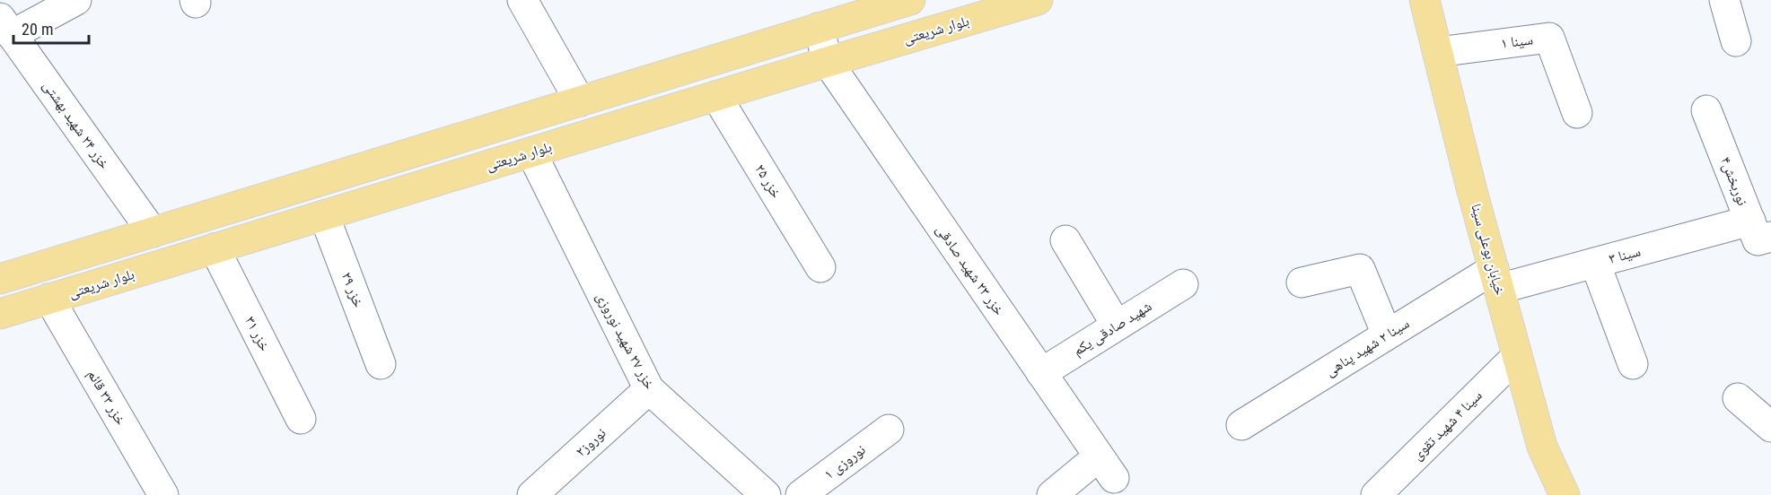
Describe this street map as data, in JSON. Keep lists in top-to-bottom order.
{
  "streets": {
    "main road": ["بلوار شریعتی", "خیابان بوعلی سینا"],
    "street": [
      "سینا ۱",
      "خزر ۲۴ شهید بهشتی",
      "خزر ۲۵",
      "نوربخش۴",
      "سینا ۳",
      "خزر ۲۳ شهید صادقی",
      "خزر ۲۹",
      "شهید صادقی یکم",
      "خزر ۳۱",
      "خزر ۲۷ شهید نوروزی",
      "سینا ۲ شهید پناهی",
      "خزر ۳۳ قائم",
      "سینا ۴ شهید تقوی",
      "نوروز۲",
      "نوروزی ۱"
    ]
  },
  "crossings": [
    ["بلوار شریعتی", "خزر ۲۵"],
    ["بلوار شریعتی", "خزر ۲۳ شهید صادقی"],
    ["بلوار شریعتی", "خزر ۲۹"],
    ["بلوار شریعتی", "خزر ۳۱"],
    ["بلوار شریعتی", "خزر ۲۷ شهید نوروزی"],
    ["بلوار شریعتی", "خزر ۳۳ قائم"],
    ["سینا ۱", "خیابان بوعلی سینا"],
    ["نوربخش۴", "سینا ۳"],
    ["خیابان بوعلی سینا", "سینا ۳"],
    ["خیابان بوعلی سینا", "سینا ۲ شهید پناهی"],
    ["خیابان بوعلی سینا", "سینا ۴ شهید تقوی"],
    ["سینا ۳", "سینا ۲ شهید پناهی"],
    ["خزر ۲۳ شهید صادقی", "شهید صادقی یکم"],
    ["خزر ۲۷ شهید نوروزی", "نوروز۲"]
  ],
  "scale_bar": "20 m"
}
